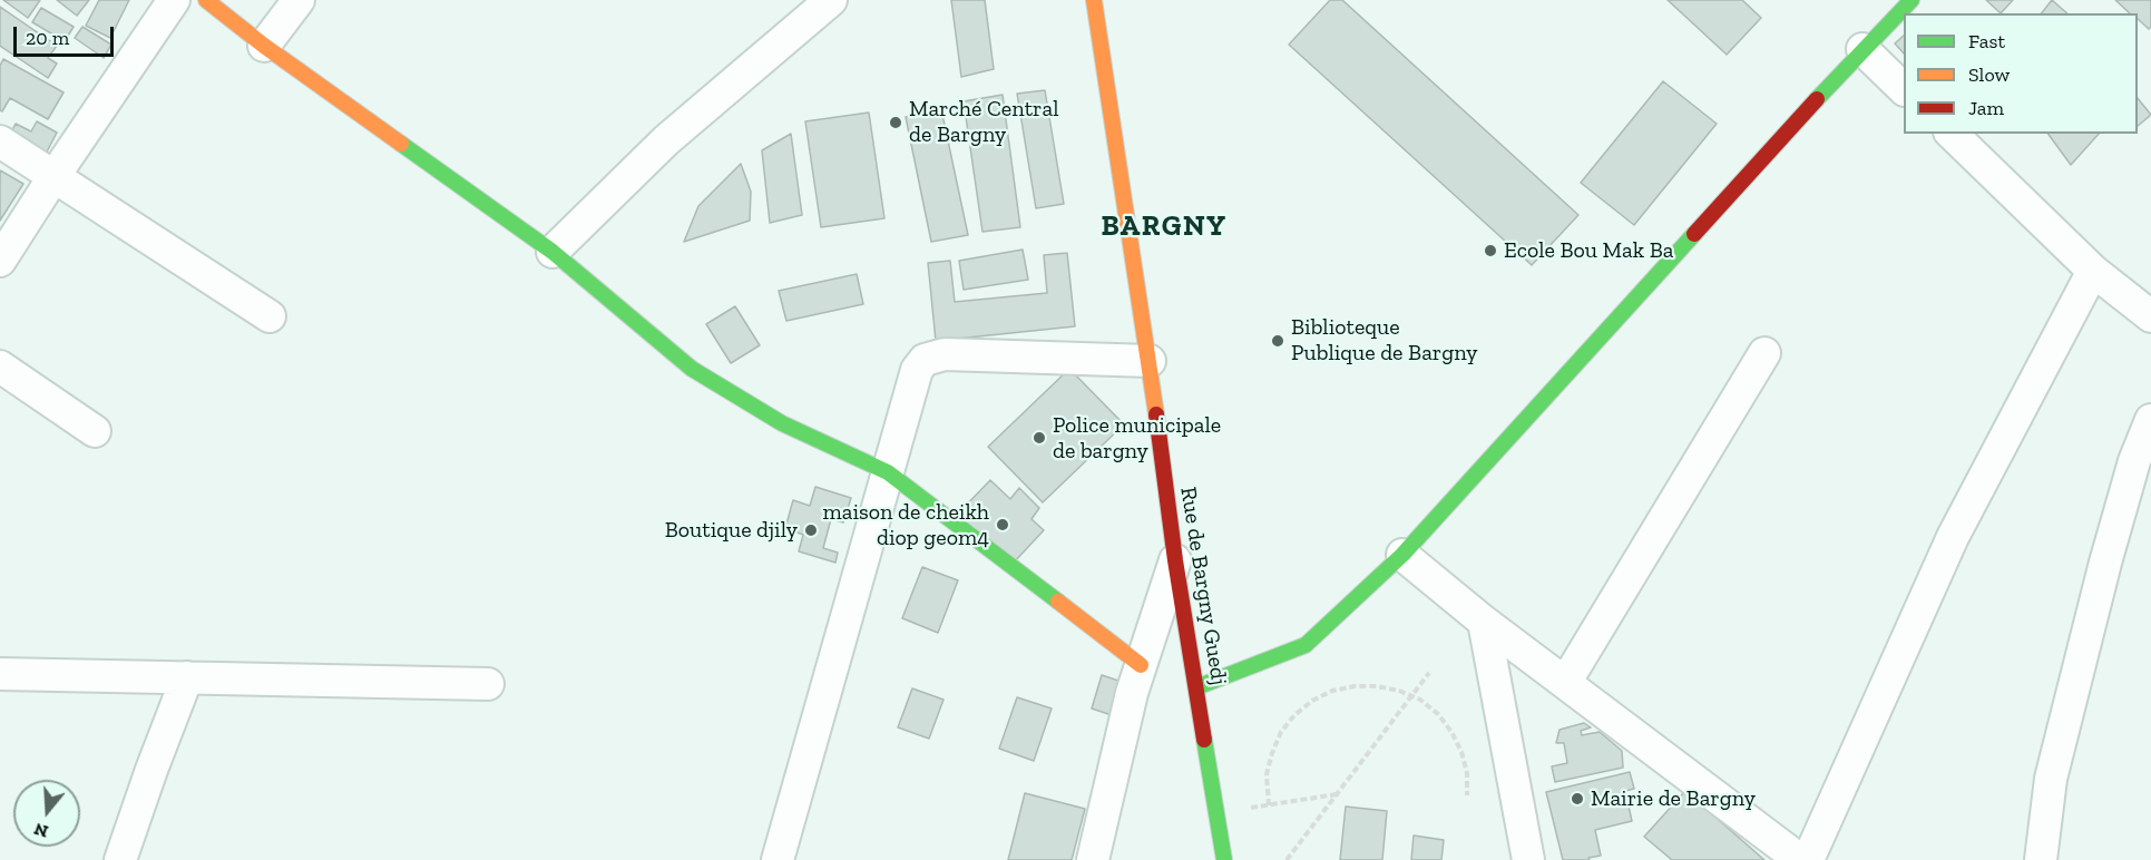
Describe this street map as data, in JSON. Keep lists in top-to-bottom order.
{
  "streets": {
    "street": ["Rue de Bargny Guedj"]
  },
  "districts": ["BARGNY"],
  "places": [
    "Marché Central de Bargny",
    "Ecole Bou Mak Ba",
    "Biblioteque Publique de Bargny",
    "Police municipale de bargny",
    "maison de cheikh diop geom4",
    "Boutique djily",
    "Mairie de Bargny"
  ],
  "legend": ["Fast", "Slow", "Jam"],
  "scale_bar": "20 m",
  "north": "bottom"
}
